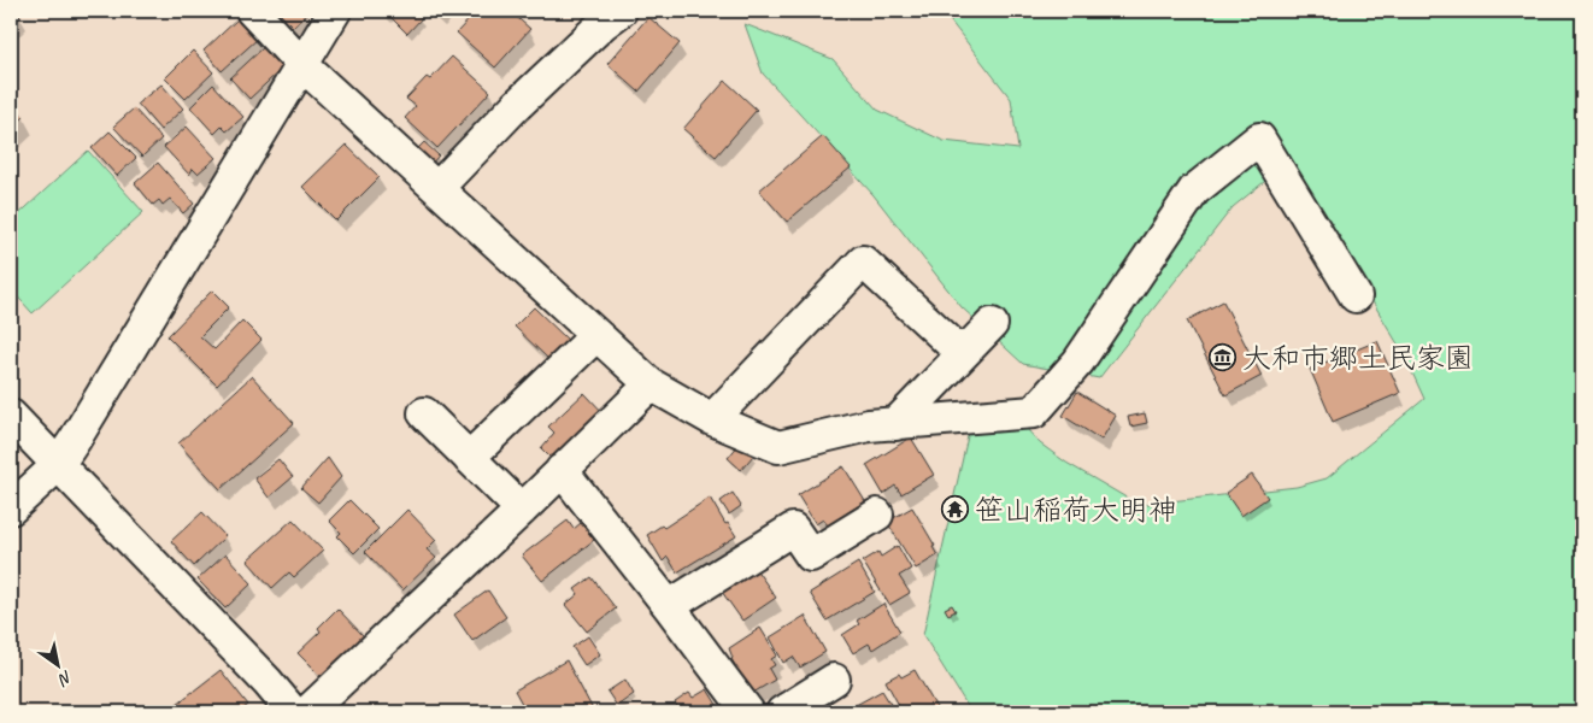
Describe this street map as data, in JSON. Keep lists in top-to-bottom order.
{
  "places": {
    "museum": ["大和市郷土民家園"],
    "temple": ["笹山稲荷大明神"]
  },
  "north": "bottom right"
}
